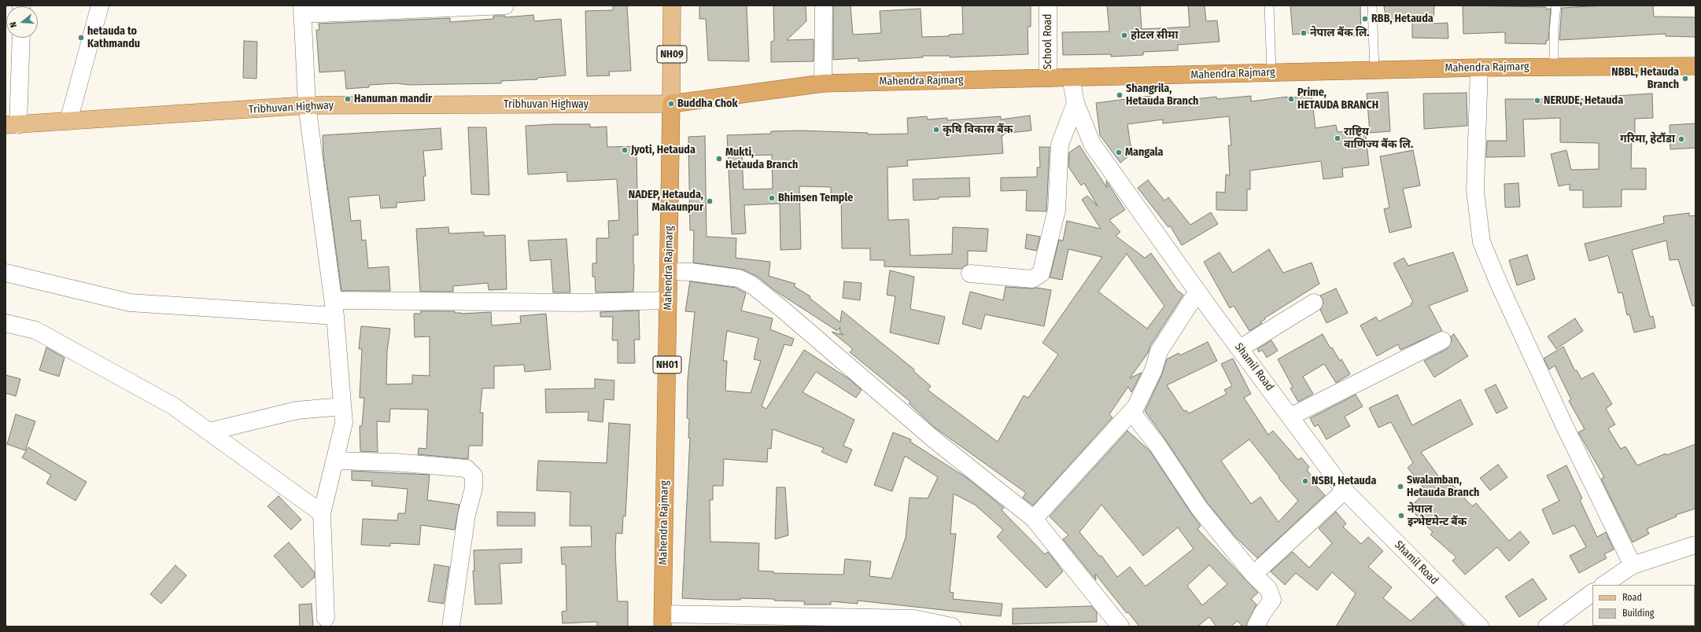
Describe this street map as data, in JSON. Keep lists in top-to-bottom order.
{
  "streets": {
    "highway": ["Mahendra Rajmarg", "NH01"],
    "main road": ["NH09", "Tribhuvan Highway"],
    "street": ["School Road", "Shamil Road"]
  },
  "crossings": [
    ["School Road", "Mahendra Rajmarg"],
    ["NH09", "Mahendra Rajmarg"],
    ["NH09", "Tribhuvan Highway"],
    ["Mahendra Rajmarg", "Tribhuvan Highway"],
    ["Mahendra Rajmarg", "Shamil Road"]
  ],
  "places": [
    "RBB, Hetauda",
    "नेपाल बैंक लि.",
    "होटल सीमा",
    "hetauda to Kathmandu",
    "NBBL, Hetauda Branch",
    "Shangrila, Hetauda Branch",
    "Hanuman mandir",
    "Prime, HETAUDA BRANCH",
    "NERUDE, Hetauda",
    "Buddha Chok",
    "कृषि विकास बैंक",
    "राष्ट्रिय वाणिज्य बैंक लि.",
    "गरिमा, हेटौंडा",
    "Jyoti, Hetauda",
    "Mangala",
    "Mukti, Hetauda Branch",
    "Bhimsen Temple",
    "NADEP, Hetauda, Makaunpur",
    "NSBI, Hetauda",
    "Swalamban, Hetauda Branch",
    "नेपाल इन्भेष्टमेन्ट बैंक"
  ],
  "legend": ["Road", "Building"],
  "north": "left"
}
